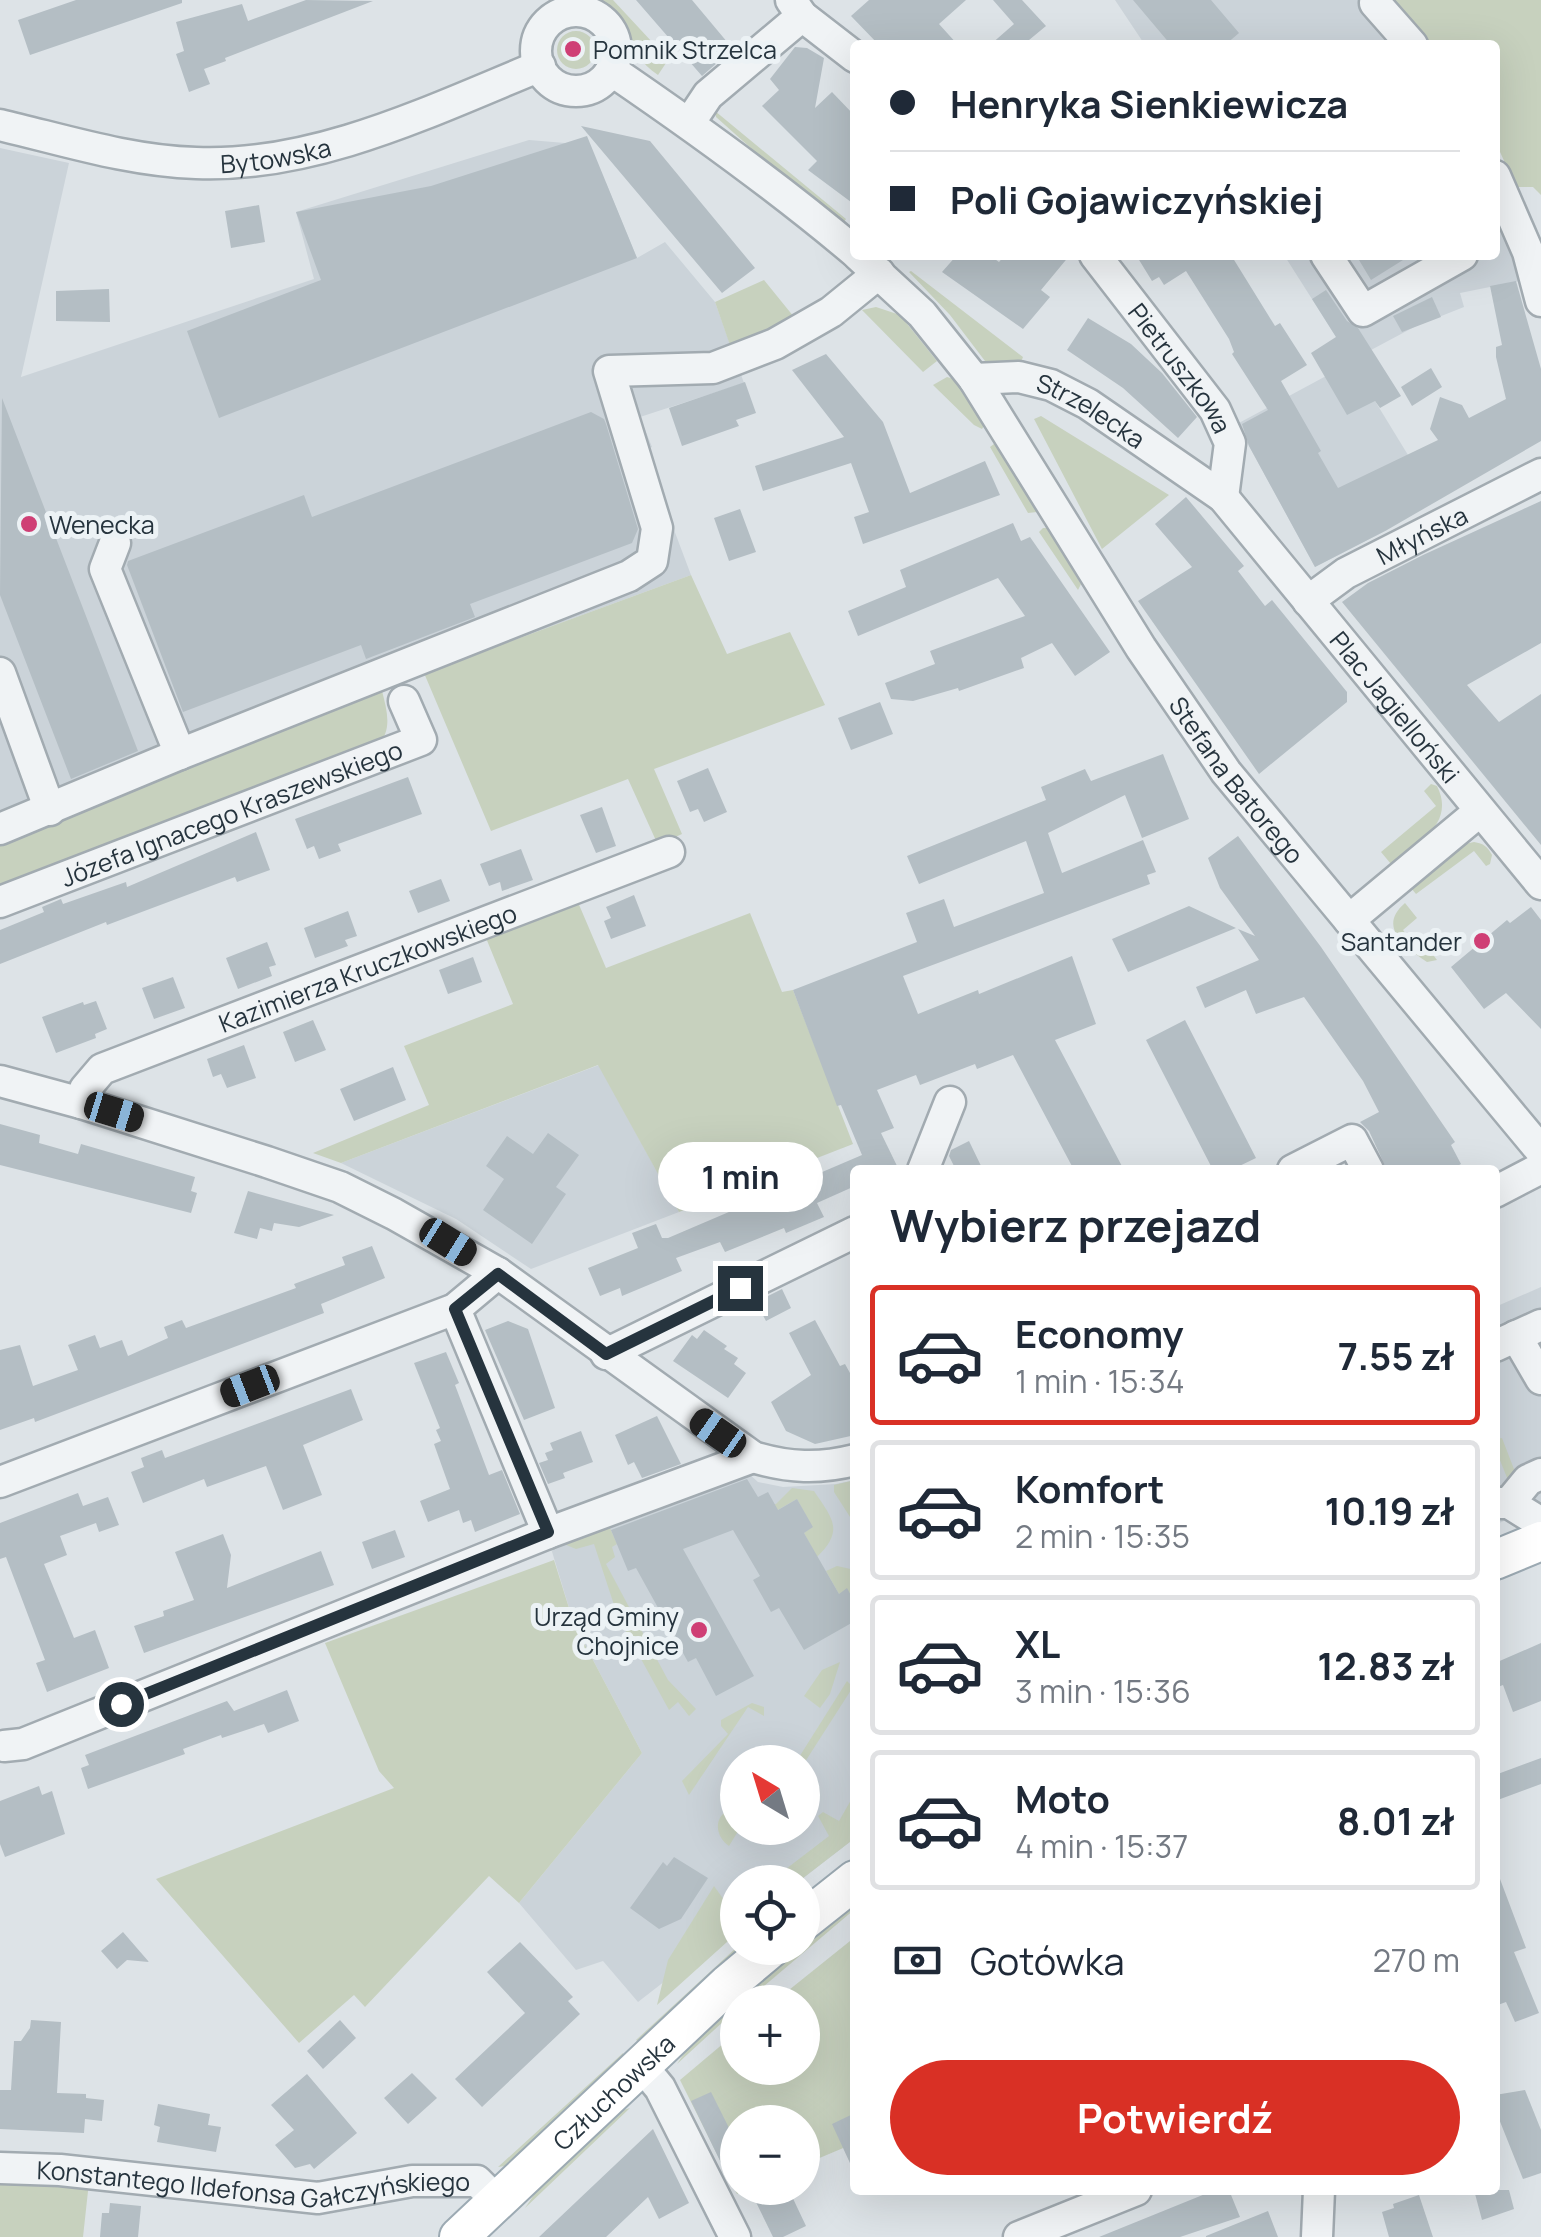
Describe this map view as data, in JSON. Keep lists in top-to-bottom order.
{
  "streets": {
    "main road": ["Człuchowska"],
    "street": [
      "Bytowska",
      "Pietruszkowa",
      "Strzelecka",
      "Młyńska",
      "Plac Jagielloński",
      "Stefana Batorego",
      "Józefa Ignacego Kraszewskiego",
      "Kazimierza Kruczkowskiego",
      "Konstantego Ildefonsa Gałczyńskiego"
    ]
  },
  "crossings": [
    ["Pietruszkowa", "Strzelecka"],
    ["Strzelecka", "Młyńska"],
    ["Strzelecka", "Plac Jagielloński"],
    ["Strzelecka", "Stefana Batorego"],
    ["Młyńska", "Plac Jagielloński"],
    ["Człuchowska", "Konstantego Ildefonsa Gałczyńskiego"]
  ],
  "places": [
    "Pomnik Strzelca",
    "Wenecka",
    "Santander",
    "Urząd Gminy Chojnice"
  ],
  "north": "top left",
  "page": {
    "banner": ["Henryka Sienkiewicza", "Poli Gojawiczyńskiej"],
    "bubble": "1 min",
    "heading": "Wybierz przejazd",
    "list": [
      {
        "name": "Economy",
        "note": "1 min · 15:34",
        "value": "7.55 zł"
      },
      {
        "name": "Komfort",
        "note": "2 min · 15:35",
        "value": "10.19 zł"
      },
      {
        "name": "XL",
        "note": "3 min · 15:36",
        "value": "12.83 zł"
      },
      {
        "name": "Moto",
        "note": "4 min · 15:37",
        "value": "8.01 zł"
      }
    ],
    "map_buttons": ["+", "−"],
    "pay": ["Gotówka", "270 m"],
    "buttons": "Potwierdź"
  }
}
